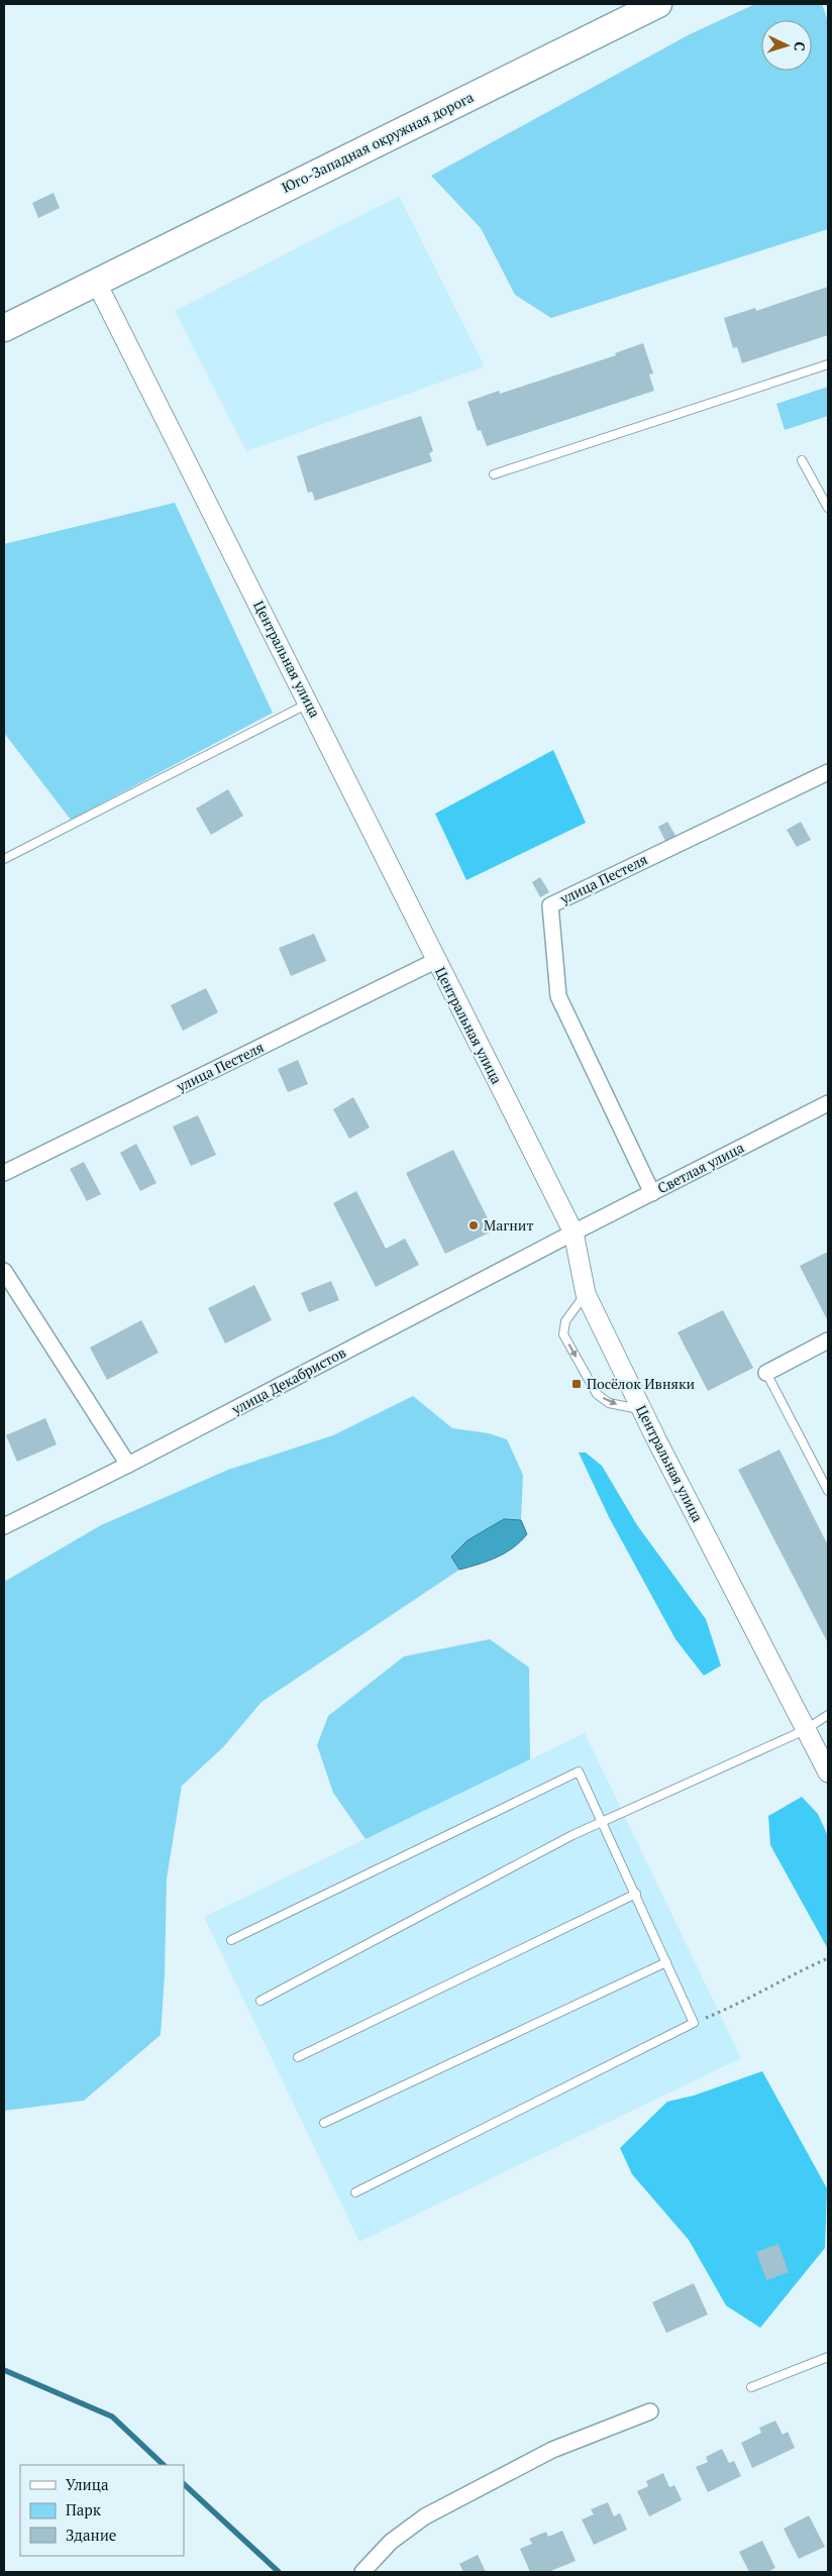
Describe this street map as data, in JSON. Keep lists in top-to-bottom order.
{
  "streets": {
    "highway": ["Юго-Западная окружная дорога"],
    "street": [
      "Центральная улица",
      "улица Пестеля",
      "Светлая улица",
      "улица Декабристов"
    ]
  },
  "crossings": [
    ["Юго-Западная окружная дорога", "Центральная улица"],
    ["Центральная улица", "улица Пестеля"],
    ["Центральная улица", "Светлая улица"],
    ["Центральная улица", "улица Декабристов"],
    ["улица Пестеля", "Светлая улица"],
    ["Светлая улица", "улица Декабристов"]
  ],
  "places": {
    "other": ["Магнит"],
    "transit": ["Посёлок Ивняки"]
  },
  "legend": ["Улица", "Парк", "Здание"],
  "north": "right"
}
